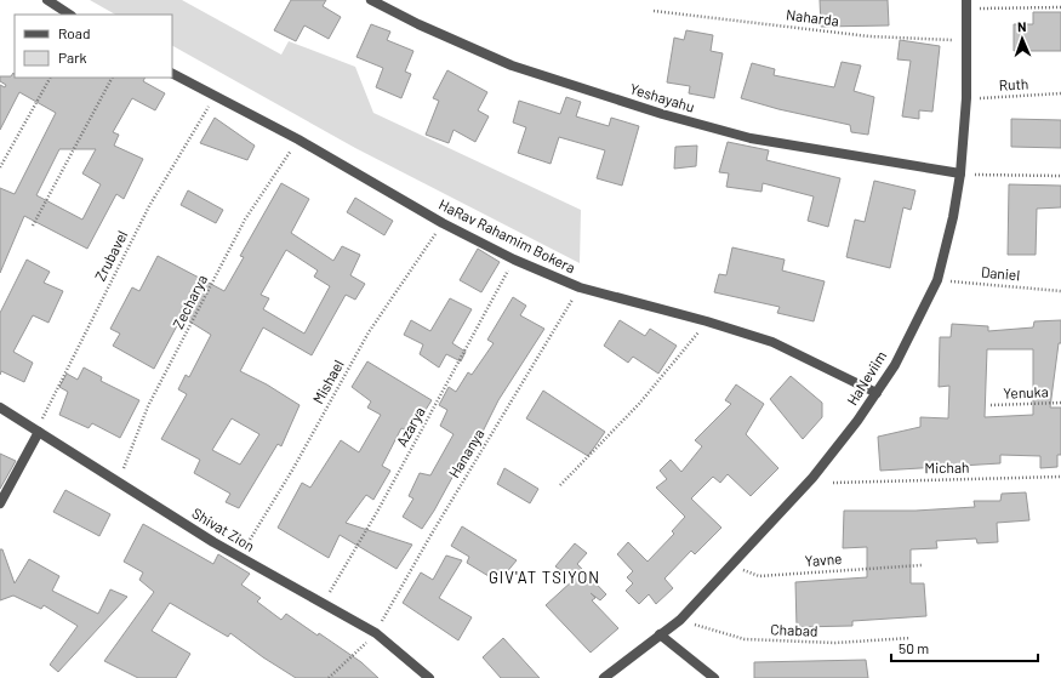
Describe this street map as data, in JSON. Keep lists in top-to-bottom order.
{
  "streets": {
    "street": [
      "Yeshayahu",
      "HaRav Rahamim Bokera",
      "HaNeviim",
      "Shivat Zion"
    ],
    "path": [
      "Naharda",
      "Ruth",
      "Zrubavel",
      "Daniel",
      "Zecharya",
      "Mishael",
      "Yenuka",
      "Azarya",
      "Hananya",
      "Michah",
      "Yavne",
      "Chabad"
    ]
  },
  "crossings": [
    ["Naharda", "HaNeviim"],
    ["Ruth", "HaNeviim"],
    ["Yeshayahu", "HaNeviim"],
    ["HaRav Rahamim Bokera", "Zrubavel"],
    ["HaRav Rahamim Bokera", "Zecharya"],
    ["HaRav Rahamim Bokera", "HaNeviim"],
    ["HaRav Rahamim Bokera", "Mishael"],
    ["HaRav Rahamim Bokera", "Azarya"],
    ["HaRav Rahamim Bokera", "Hananya"],
    ["Zrubavel", "Shivat Zion"],
    ["Daniel", "HaNeviim"],
    ["Zecharya", "Shivat Zion"],
    ["HaNeviim", "Yavne"],
    ["HaNeviim", "Chabad"],
    ["Mishael", "Shivat Zion"],
    ["Azarya", "Shivat Zion"],
    ["Hananya", "Shivat Zion"]
  ],
  "districts": ["GIV'AT TSIYON"],
  "legend": ["Road", "Park"],
  "scale_bar": "50 m",
  "north": "top"
}
